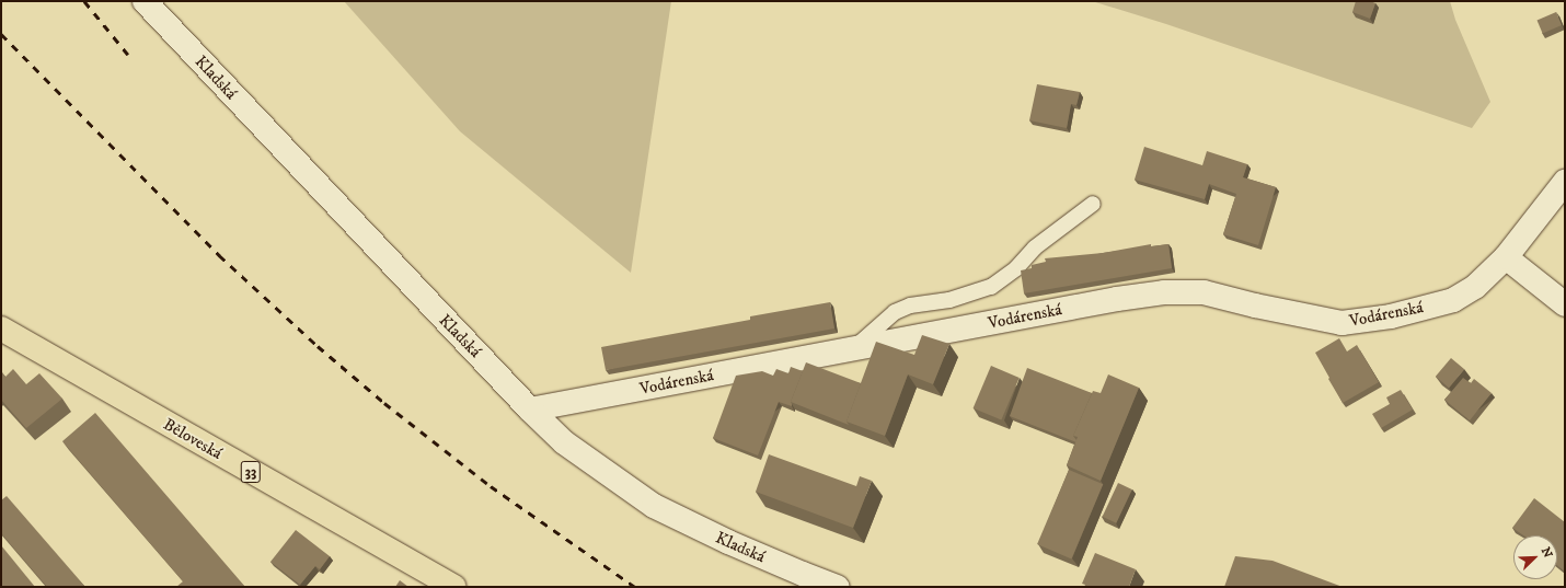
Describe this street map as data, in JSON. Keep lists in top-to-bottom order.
{
  "streets": {
    "main road": ["Běloveská", "33"],
    "street": ["Kladská", "Vodárenská"]
  },
  "crossings": [
    ["Kladská", "Vodárenská"]
  ],
  "north": "top right"
}
